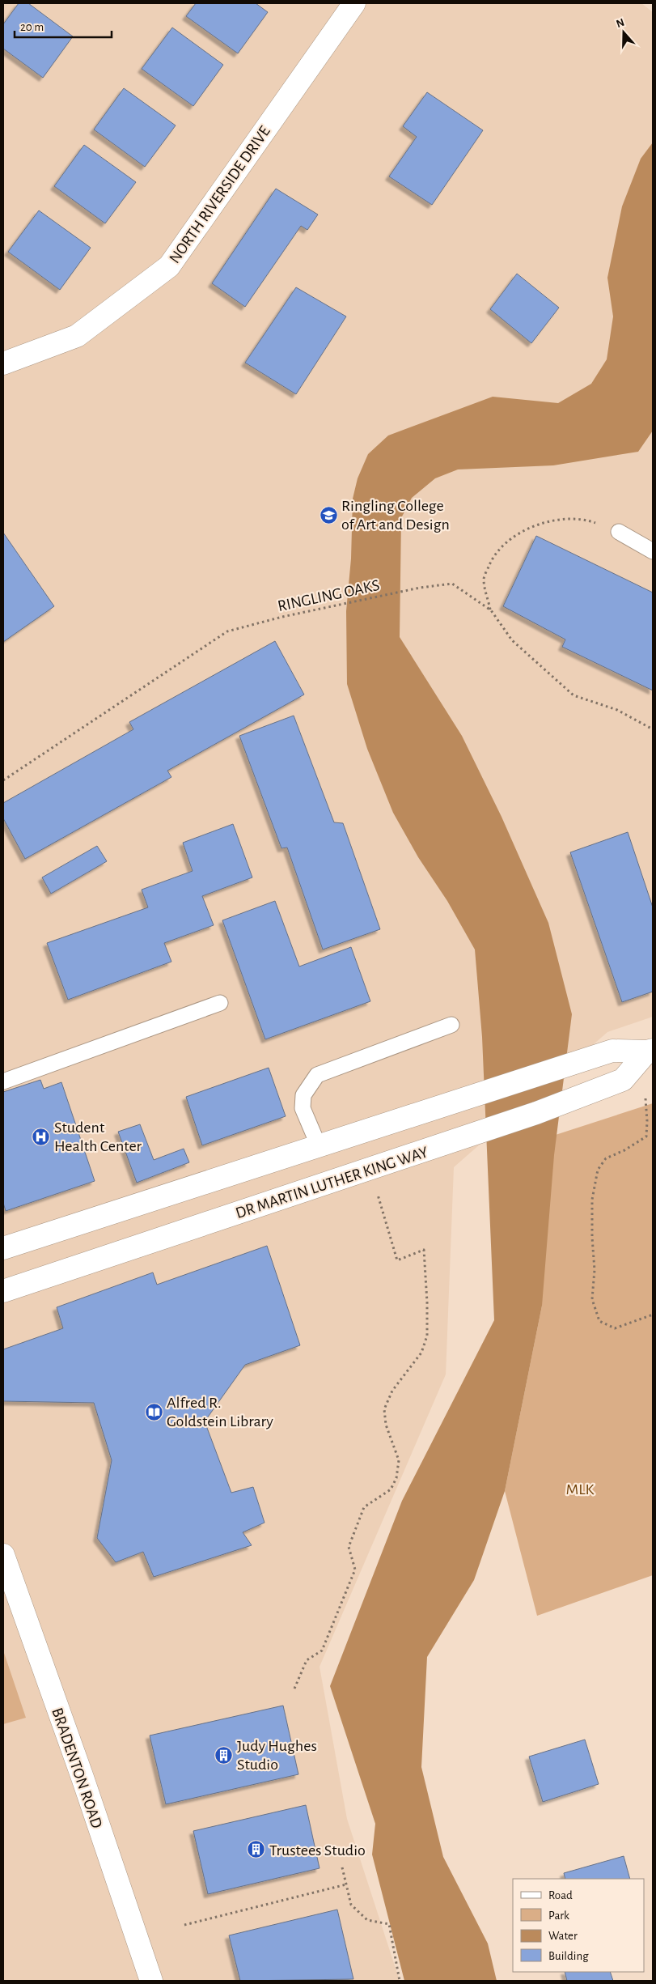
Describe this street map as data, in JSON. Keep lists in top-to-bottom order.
{
  "streets": {
    "street": ["NORTH RIVERSIDE DRIVE", "DR MARTIN LUTHER KING WAY", "BRADENTON ROAD"],
    "path": ["RINGLING OAKS"]
  },
  "parks": ["MLK"],
  "places": {
    "school or university": ["Ringling College of Art and Design"],
    "hospital": ["Student Health Center"],
    "library": ["Alfred R. Goldstein Library"],
    "building": ["Judy Hughes Studio", "Trustees Studio"]
  },
  "legend": [
    "Road",
    "Park",
    "Water",
    "Building"
  ],
  "scale_bar": "20 m",
  "north": "top"
}
